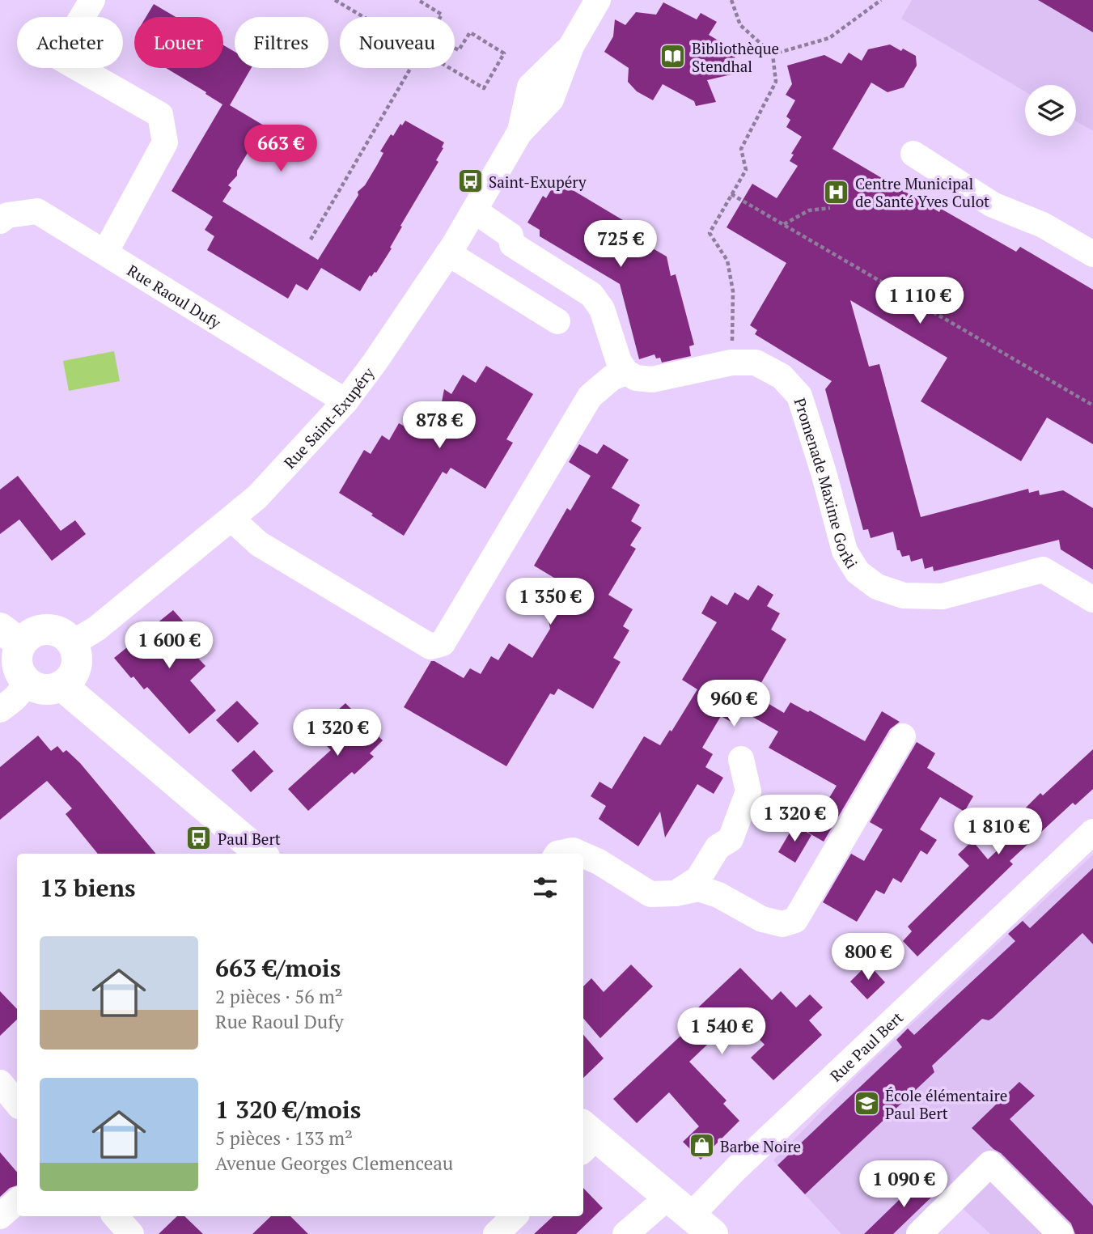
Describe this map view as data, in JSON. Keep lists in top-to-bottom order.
{
  "streets": {
    "street": [
      "Rue Raoul Dufy",
      "Rue Saint-Exupéry",
      "Promenade Maxime Gorki",
      "Rue Paul Bert"
    ]
  },
  "crossings": [
    ["Rue Raoul Dufy", "Rue Saint-Exupéry"]
  ],
  "places": {
    "library": ["Bibliothèque Stendhal"],
    "bus stop": ["Saint-Exupéry", "Paul Bert"],
    "hospital": ["Centre Municipal de Santé Yves Culot"],
    "school or university": ["École élémentaire Paul Bert"],
    "shop": ["Barbe Noire"]
  },
  "page": {
    "chip": [
      "Acheter",
      "Louer",
      "Filtres",
      "Nouveau"
    ],
    "price": [
      "663 €",
      "725 €",
      "1 110 €",
      "878 €",
      "1 350 €",
      "1 600 €",
      "960 €",
      "1 320 €",
      "1 320 €",
      "1 810 €",
      "800 €",
      "1 540 €",
      "1 090 €"
    ],
    "heading": "13 biens",
    "list": [
      {
        "name": "663 €/mois",
        "note": "2 pièces · 56 m² · Rue Raoul Dufy"
      },
      {
        "name": "1 320 €/mois",
        "note": "5 pièces · 133 m² · Avenue Georges Clemenceau"
      }
    ]
  }
}
